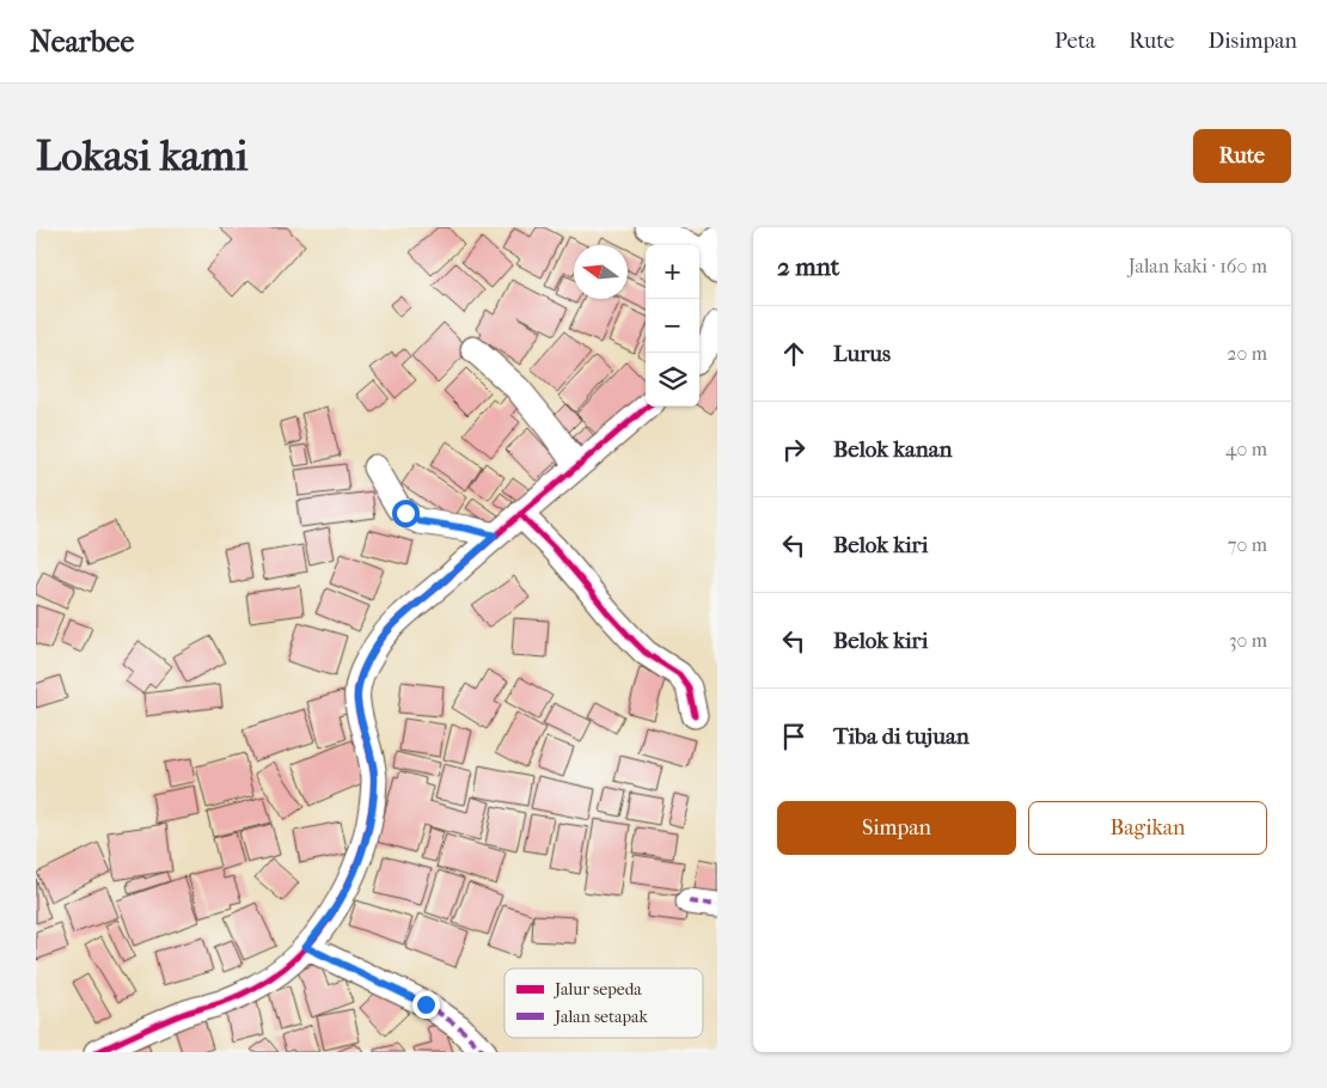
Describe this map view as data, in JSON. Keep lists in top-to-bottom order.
{
  "legend": ["Jalur sepeda", "Jalan setapak"],
  "north": "left",
  "page": {
    "header": "Nearbee",
    "nav": ["Peta", "Rute", "Disimpan"],
    "buttons": [
      "Rute",
      ["Simpan", "Bagikan"]
    ],
    "title": "Lokasi kami",
    "heading": ["2 mnt", "Jalan kaki · 160 m"],
    "map_buttons": ["+", "−"],
    "list": [
      ["Lurus", "20 m"],
      ["Belok kanan", "40 m"],
      ["Belok kiri", "70 m"],
      ["Belok kiri", "30 m"],
      "Tiba di tujuan"
    ]
  }
}
